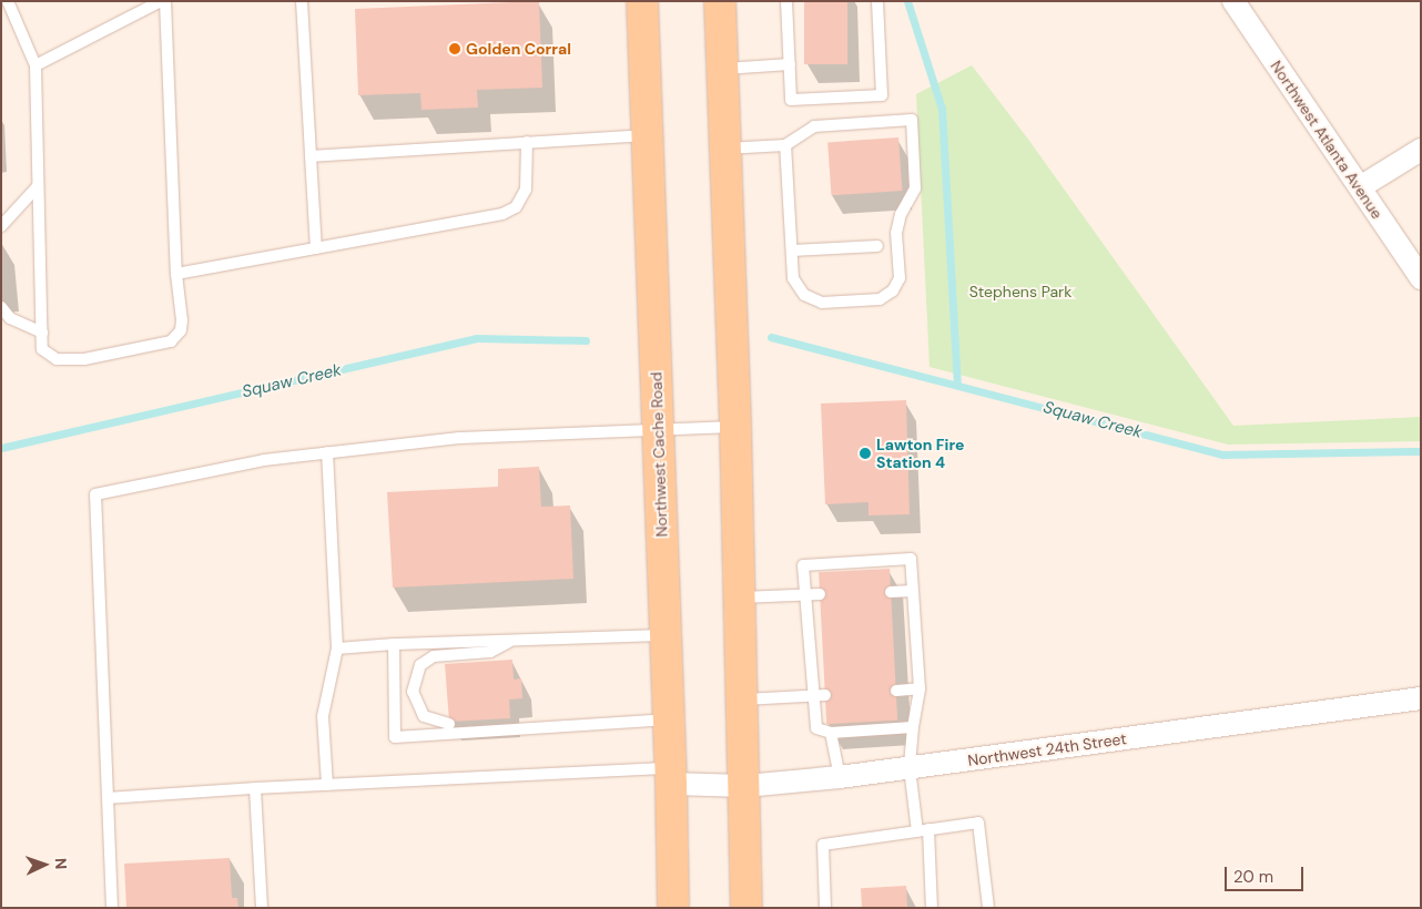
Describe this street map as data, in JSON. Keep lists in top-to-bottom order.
{
  "streets": {
    "main road": ["Northwest Cache Road"],
    "street": ["Northwest Atlanta Avenue", "Northwest 24th Street"]
  },
  "crossings": [
    ["Northwest Cache Road", "Northwest 24th Street"]
  ],
  "water": ["Squaw Creek"],
  "parks": ["Stephens Park"],
  "places": ["Golden Corral", "Lawton Fire Station 4"],
  "scale_bar": "20 m",
  "north": "right"
}
